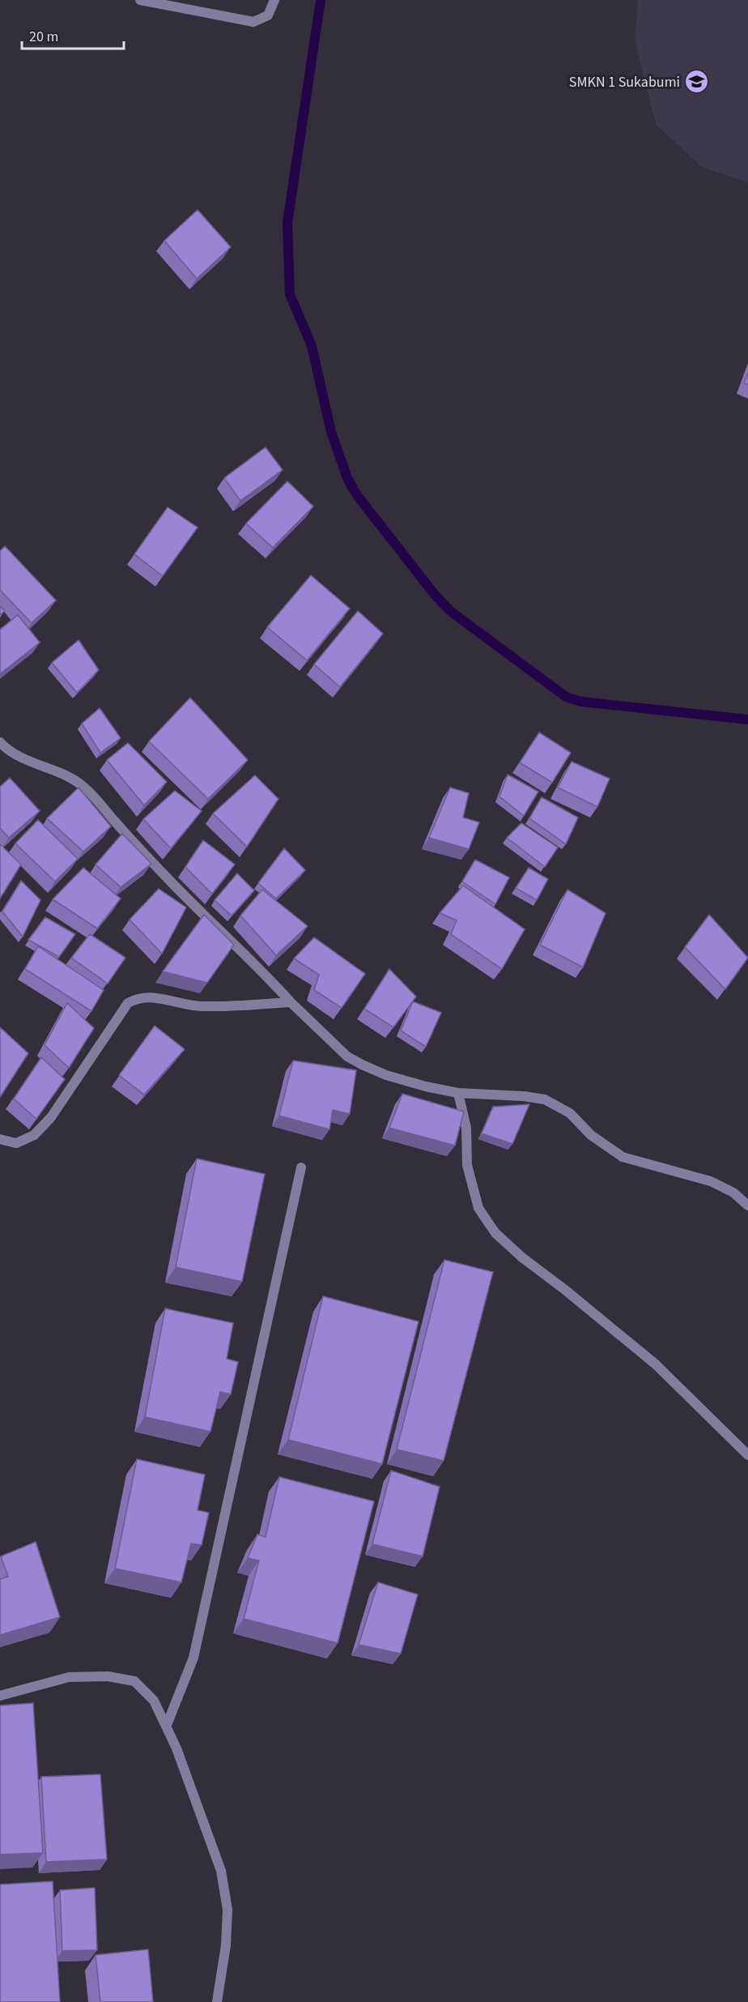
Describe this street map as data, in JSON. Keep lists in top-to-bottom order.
{
  "places": {
    "school or university": ["SMKN 1 Sukabumi"]
  },
  "scale_bar": "20 m"
}
